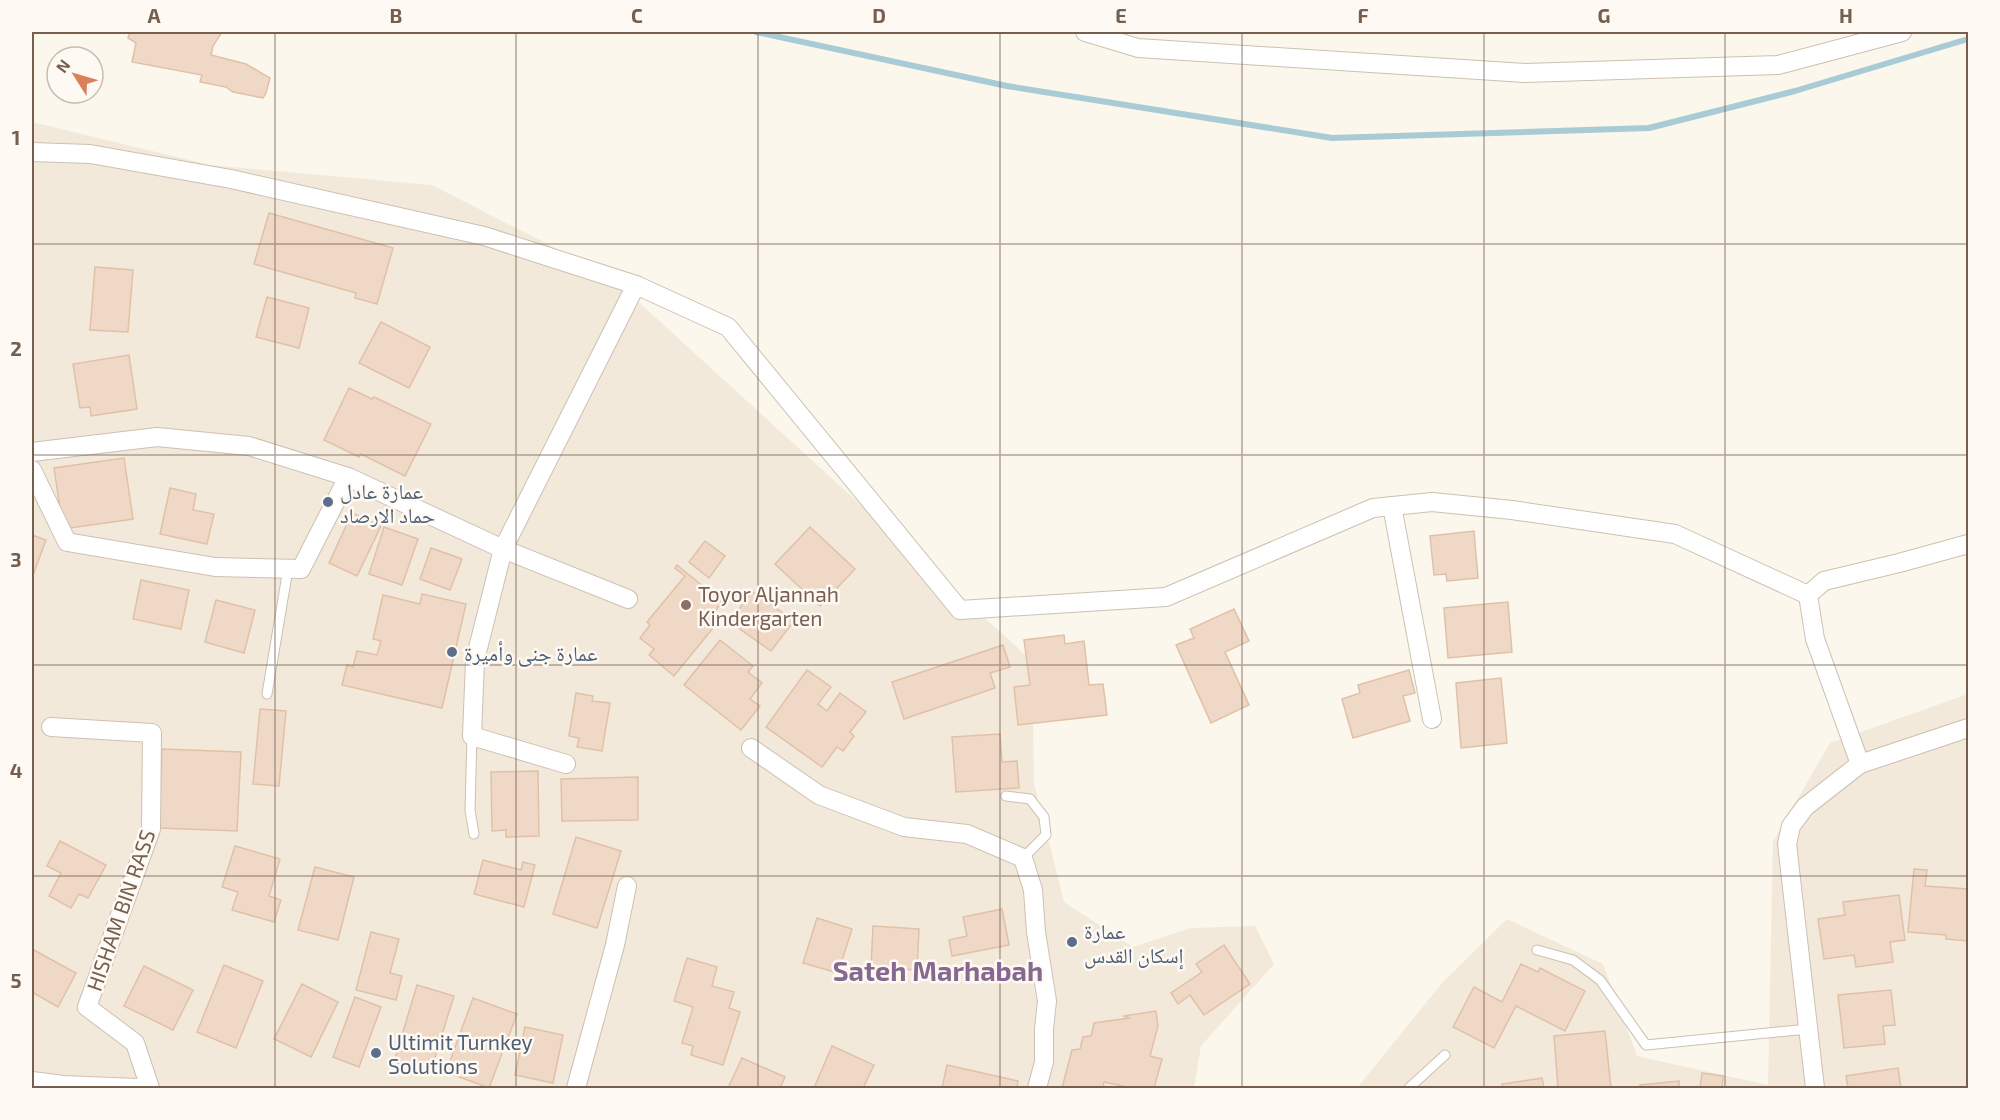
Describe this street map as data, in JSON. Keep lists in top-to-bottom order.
{
  "streets": {
    "street": ["HISHAM BIN RASS"]
  },
  "districts": ["Sateh Marhabah"],
  "places": [
    "عمارة عادل حماد الارصاد",
    "Toyor Aljannah Kindergarten",
    "عمارة جنى وأميرة",
    "عمارة إسكان القدس",
    "Ultimit Turnkey Solutions"
  ],
  "north": "top left",
  "grid": {
    "columns": [
      "A",
      "B",
      "C",
      "D",
      "E",
      "F",
      "G",
      "H"
    ],
    "rows": [
      "1",
      "2",
      "3",
      "4",
      "5"
    ]
  }
}
